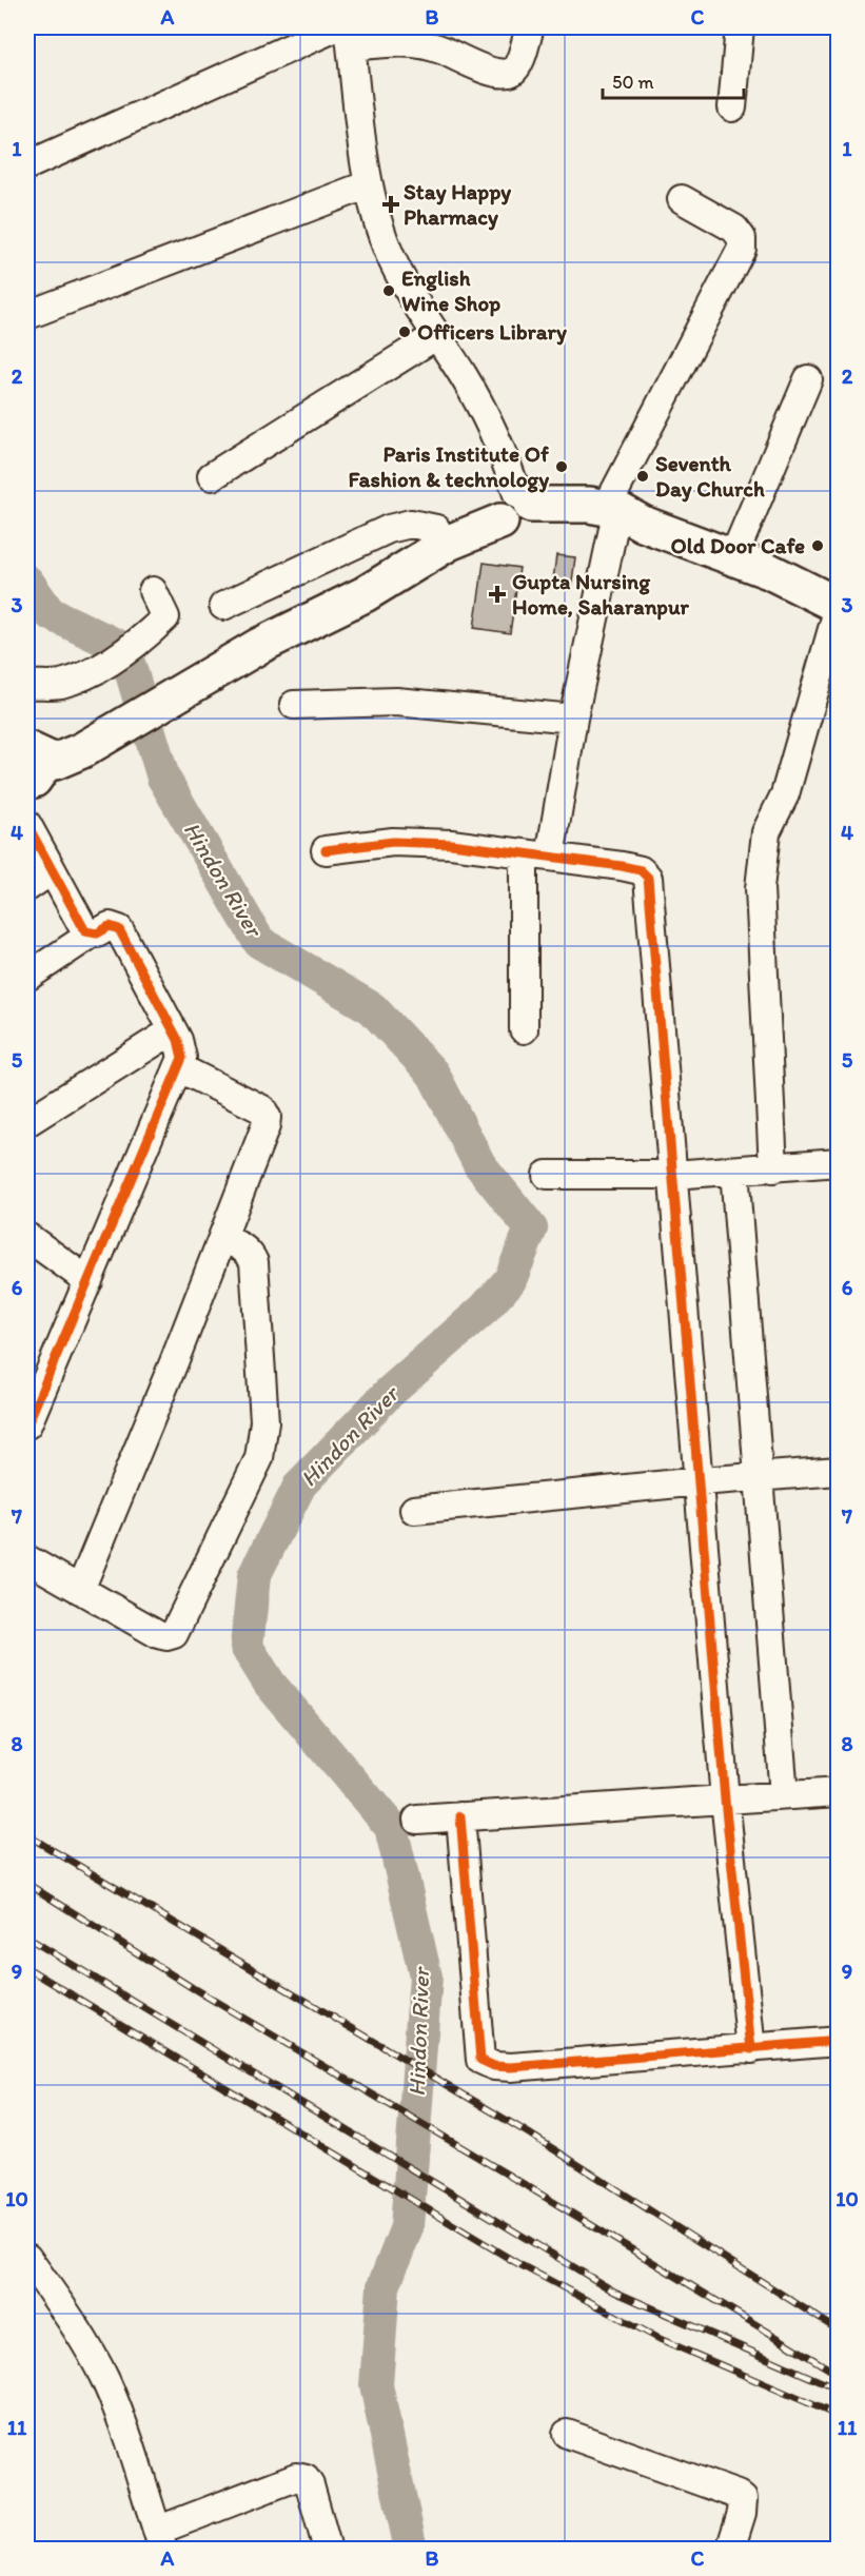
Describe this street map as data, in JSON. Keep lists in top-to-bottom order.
{
  "water": ["Hindon River"],
  "places": {
    "health": ["Stay Happy Pharmacy", "Gupta Nursing Home, Saharanpur"],
    "other": [
      "English Wine Shop",
      "Officers Library",
      "Paris Institute Of Fashion & technology",
      "Seventh Day Church",
      "Old Door Cafe"
    ]
  },
  "scale_bar": "50 m",
  "grid": {
    "columns": ["A", "B", "C"],
    "rows": [
      "1",
      "2",
      "3",
      "4",
      "5",
      "6",
      "7",
      "8",
      "9",
      "10",
      "11"
    ]
  }
}
